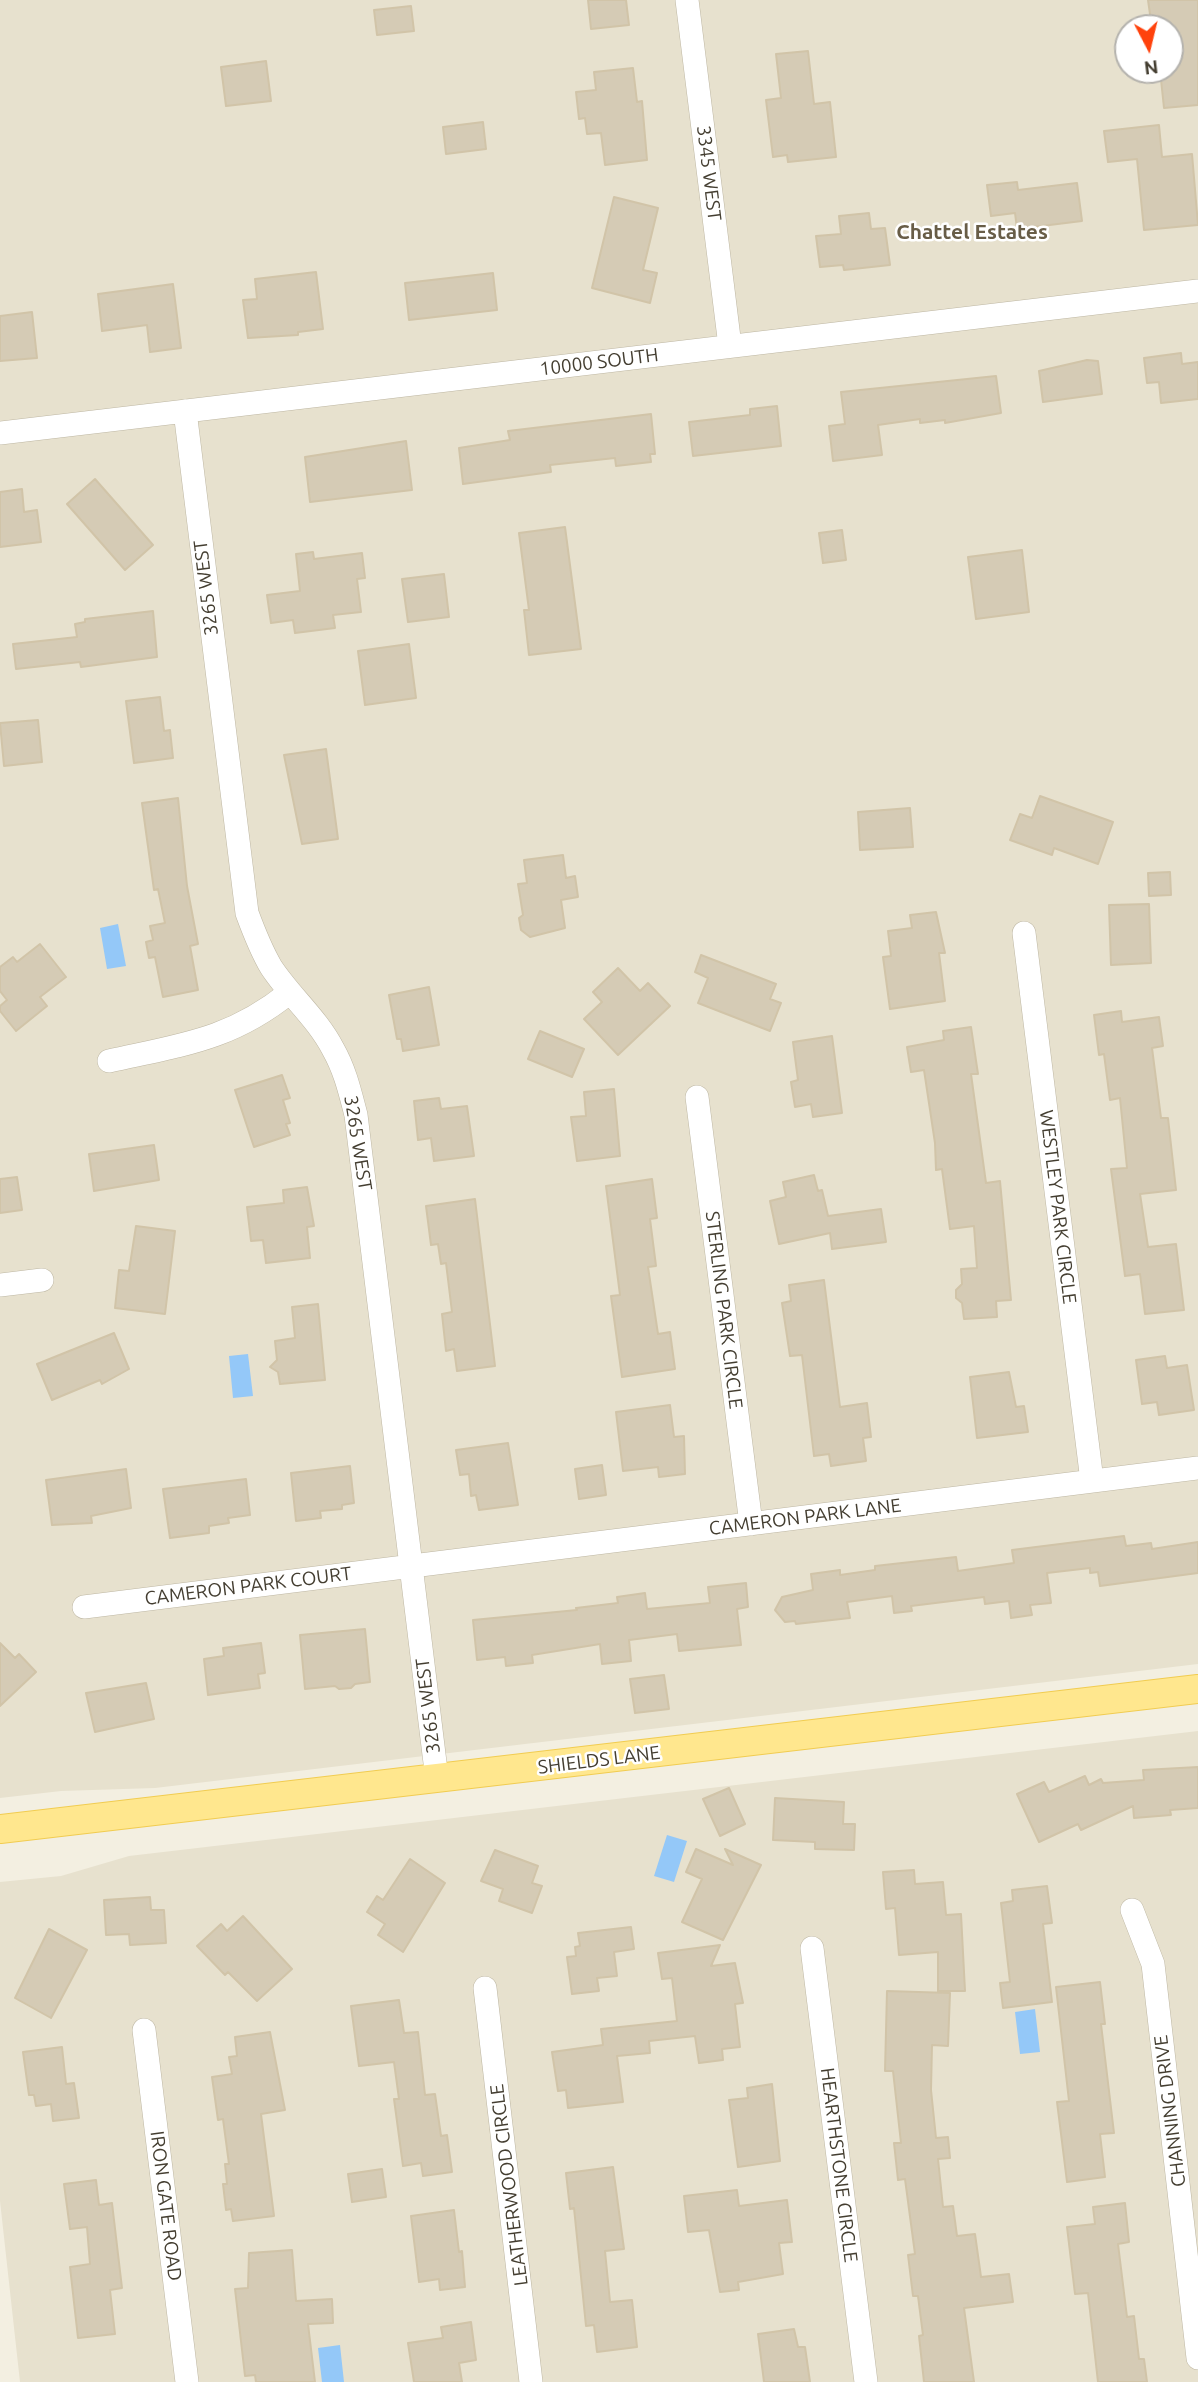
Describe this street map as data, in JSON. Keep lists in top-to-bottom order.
{
  "streets": {
    "main road": ["SHIELDS LANE"],
    "street": [
      "3345 WEST",
      "10000 SOUTH",
      "3265 WEST",
      "WESTLEY PARK CIRCLE",
      "STERLING PARK CIRCLE",
      "CAMERON PARK LANE",
      "CAMERON PARK COURT",
      "CHANNING DRIVE",
      "HEARTHSTONE CIRCLE",
      "LEATHERWOOD CIRCLE",
      "IRON GATE ROAD"
    ]
  },
  "crossings": [
    ["3345 WEST", "10000 SOUTH"],
    ["10000 SOUTH", "3265 WEST"],
    ["3265 WEST", "CAMERON PARK LANE"],
    ["3265 WEST", "CAMERON PARK COURT"],
    ["3265 WEST", "SHIELDS LANE"],
    ["WESTLEY PARK CIRCLE", "CAMERON PARK LANE"],
    ["STERLING PARK CIRCLE", "CAMERON PARK LANE"],
    ["CAMERON PARK LANE", "CAMERON PARK COURT"]
  ],
  "districts": ["Chattel Estates"],
  "north": "bottom"
}
